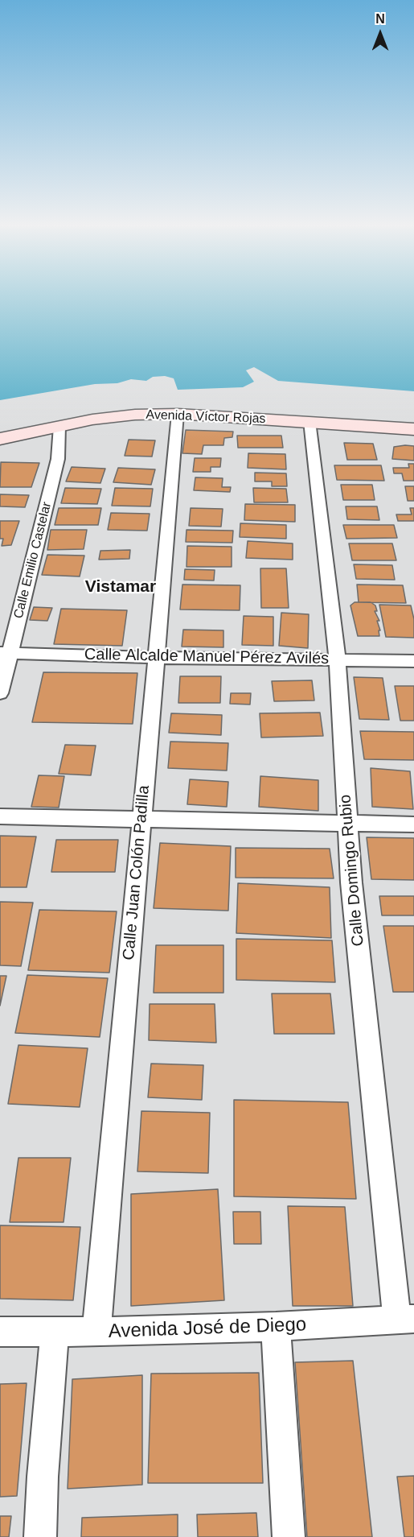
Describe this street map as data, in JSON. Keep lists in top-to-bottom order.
{
  "streets": {
    "street": [
      "Avenida Víctor Rojas",
      "Calle Emilio Castelar",
      "Calle Alcalde Manuel Pérez Avilés",
      "Calle Domingo Rubio",
      "Calle Juan Colón Padilla",
      "Avenida José de Diego"
    ]
  },
  "crossings": [
    ["Avenida Víctor Rojas", "Calle Emilio Castelar"],
    ["Avenida Víctor Rojas", "Calle Domingo Rubio"],
    ["Avenida Víctor Rojas", "Calle Juan Colón Padilla"],
    ["Calle Emilio Castelar", "Calle Alcalde Manuel Pérez Avilés"],
    ["Calle Alcalde Manuel Pérez Avilés", "Calle Domingo Rubio"],
    ["Calle Alcalde Manuel Pérez Avilés", "Calle Juan Colón Padilla"],
    ["Calle Domingo Rubio", "Avenida José de Diego"],
    ["Calle Juan Colón Padilla", "Avenida José de Diego"]
  ],
  "districts": ["Vistamar"],
  "north": "top"
}
